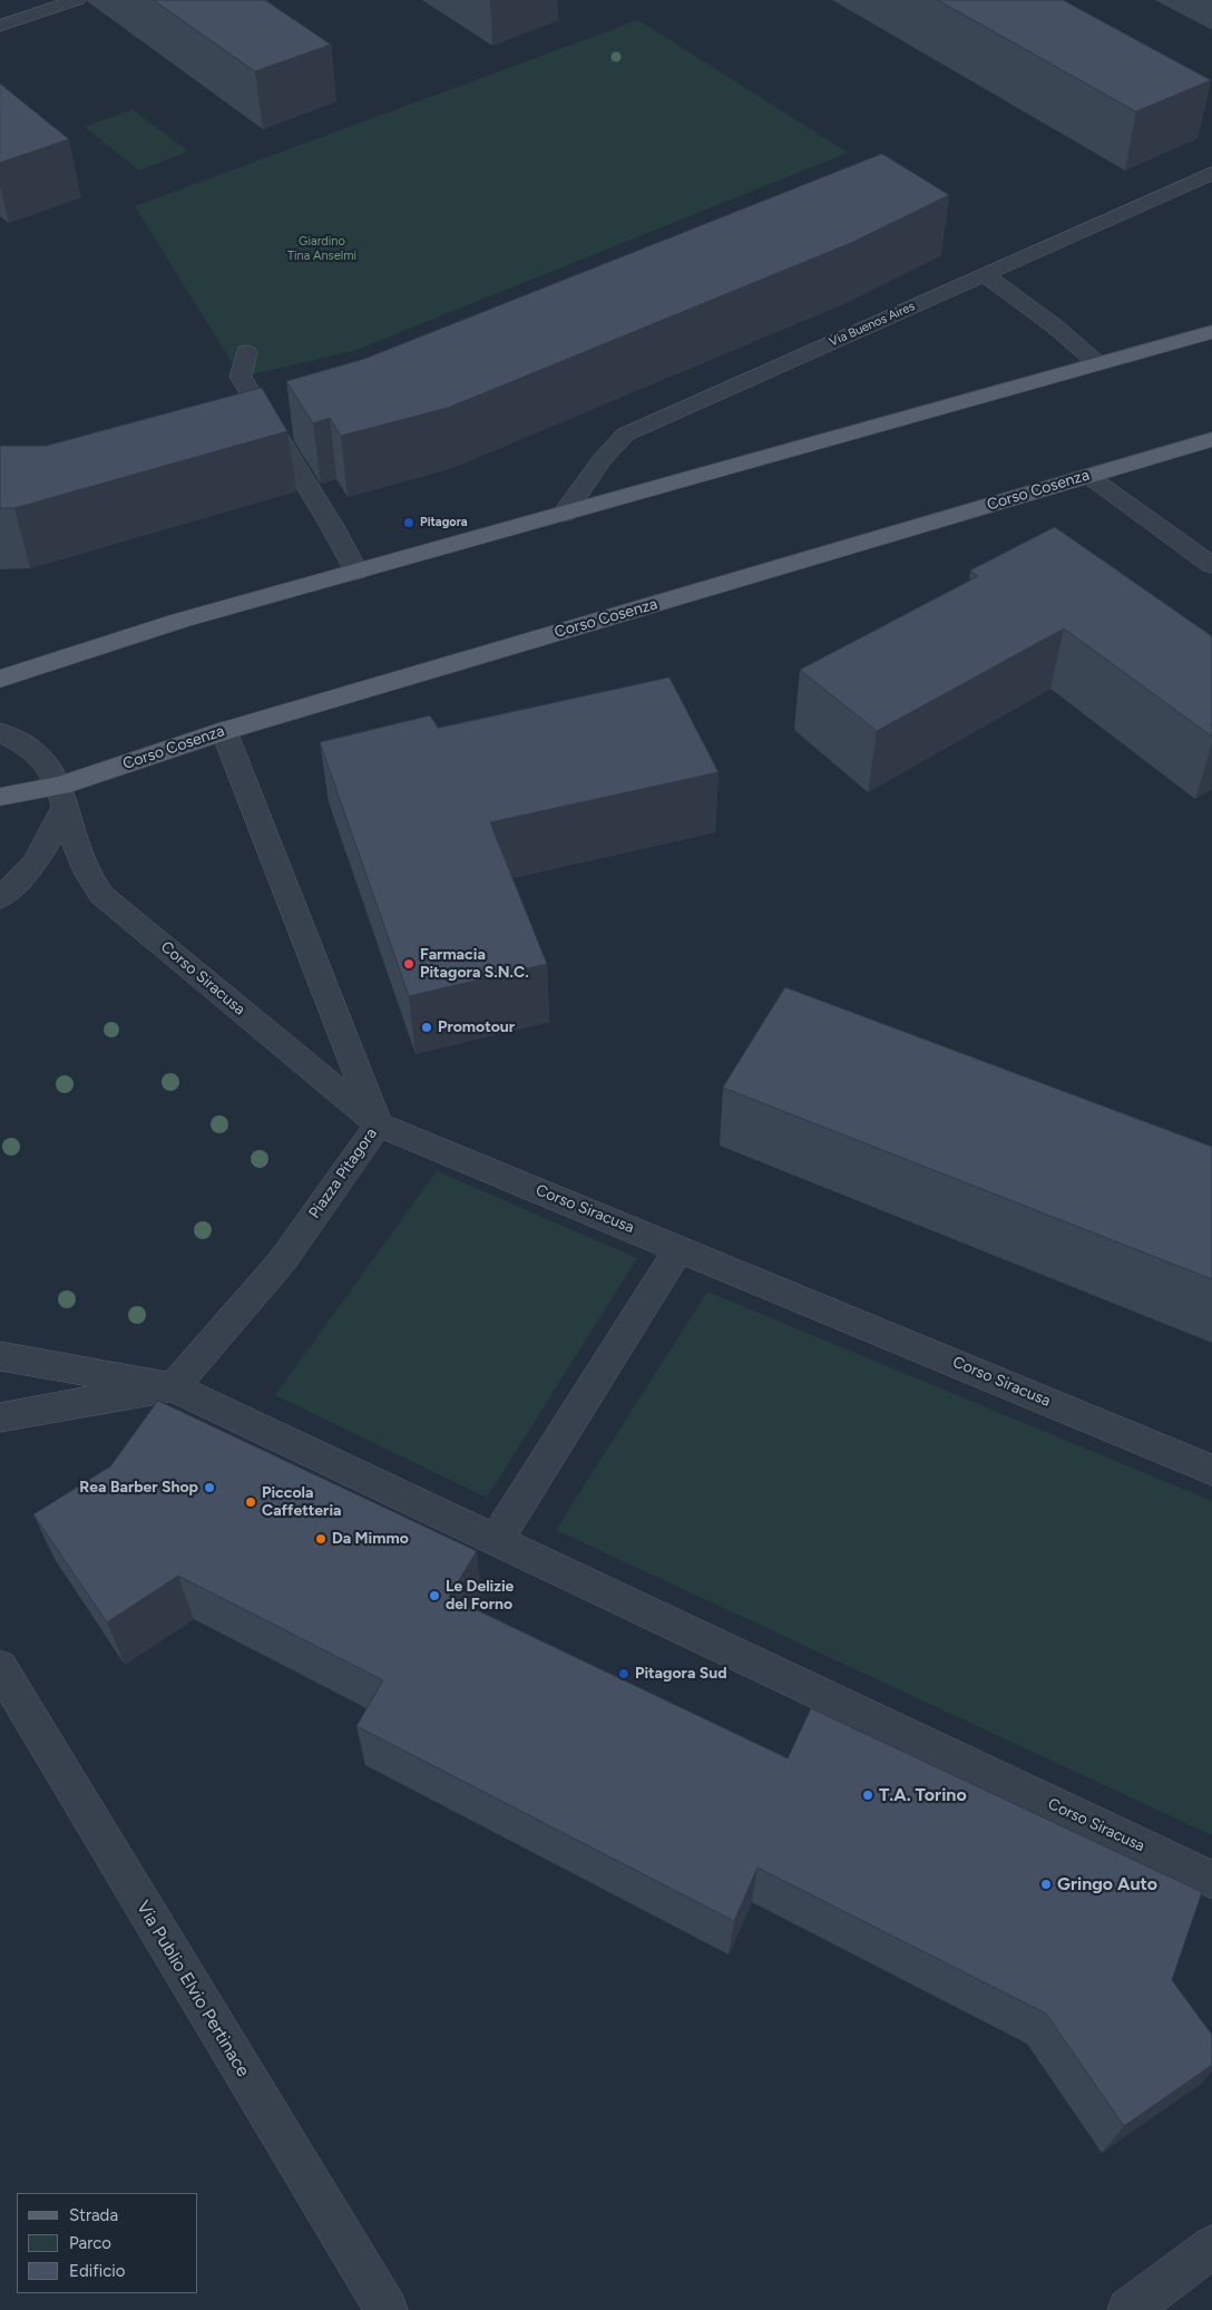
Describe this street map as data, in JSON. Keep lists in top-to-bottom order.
{
  "streets": {
    "main road": ["Corso Cosenza"],
    "street": [
      "Via Buenos Aires",
      "Corso Siracusa",
      "Piazza Pitagora",
      "Via Publio Elvio Pertinace"
    ]
  },
  "crossings": [
    ["Corso Cosenza", "Corso Siracusa"],
    ["Corso Cosenza", "Piazza Pitagora"],
    ["Corso Siracusa", "Piazza Pitagora"]
  ],
  "parks": ["Giardino Tina Anselmi"],
  "places": [
    "Pitagora",
    "Farmacia Pitagora S.N.C.",
    "Promotour",
    "Rea Barber Shop",
    "Piccola Caffetteria",
    "Da Mimmo",
    "Le Delizie del Forno",
    "Pitagora Sud",
    "T.A. Torino",
    "Gringo Auto"
  ],
  "legend": ["Strada", "Parco", "Edificio"]
}
